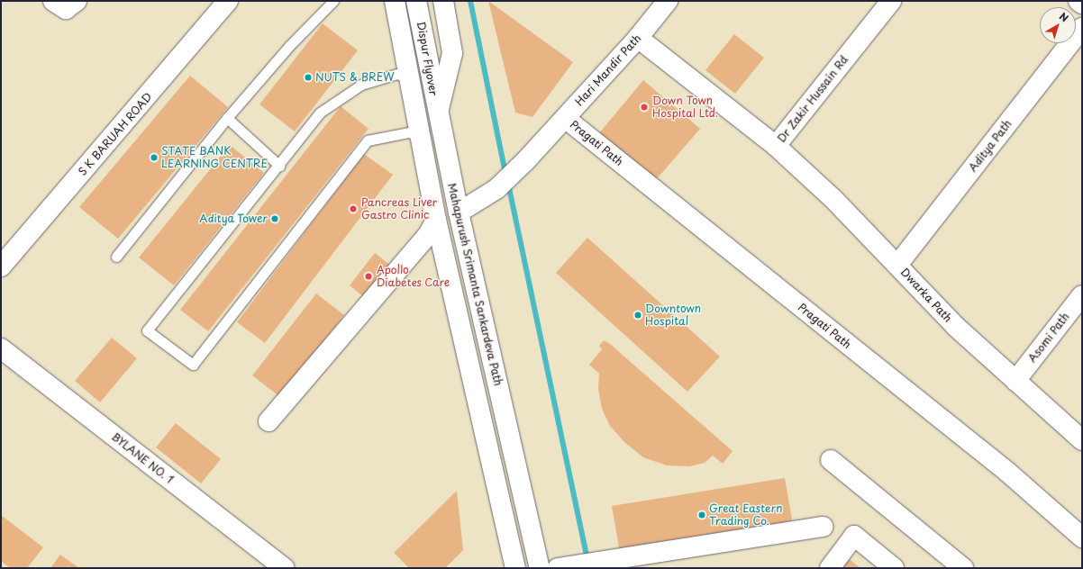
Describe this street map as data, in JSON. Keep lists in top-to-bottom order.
{
  "streets": {
    "street": [
      "Dispur Flyover",
      "Hari Mandir Path",
      "Dr Zakir Hussain Rd",
      "S K BARUAH ROAD",
      "Pragati Path",
      "Aditya Path",
      "Mahapurush Srimanta Sankardeva Path",
      "Dwarka Path",
      "Asomi Path",
      "BYLANE NO. 1"
    ]
  },
  "crossings": [
    ["Dispur Flyover", "Mahapurush Srimanta Sankardeva Path"],
    ["Hari Mandir Path", "Dr Zakir Hussain Rd"],
    ["Hari Mandir Path", "Pragati Path"],
    ["Hari Mandir Path", "Mahapurush Srimanta Sankardeva Path"],
    ["Dr Zakir Hussain Rd", "Dwarka Path"],
    ["Aditya Path", "Dwarka Path"],
    ["Dwarka Path", "Asomi Path"]
  ],
  "places": [
    "NUTS & BREW",
    "Down Town Hospital Ltd.",
    "STATE BANK LEARNING CENTRE",
    "Pancreas Liver Gastro Clinic",
    "Aditya Tower",
    "Apollo Diabetes Care",
    "Downtown Hospital",
    "Great Eastern Trading Co."
  ],
  "north": "top right"
}
